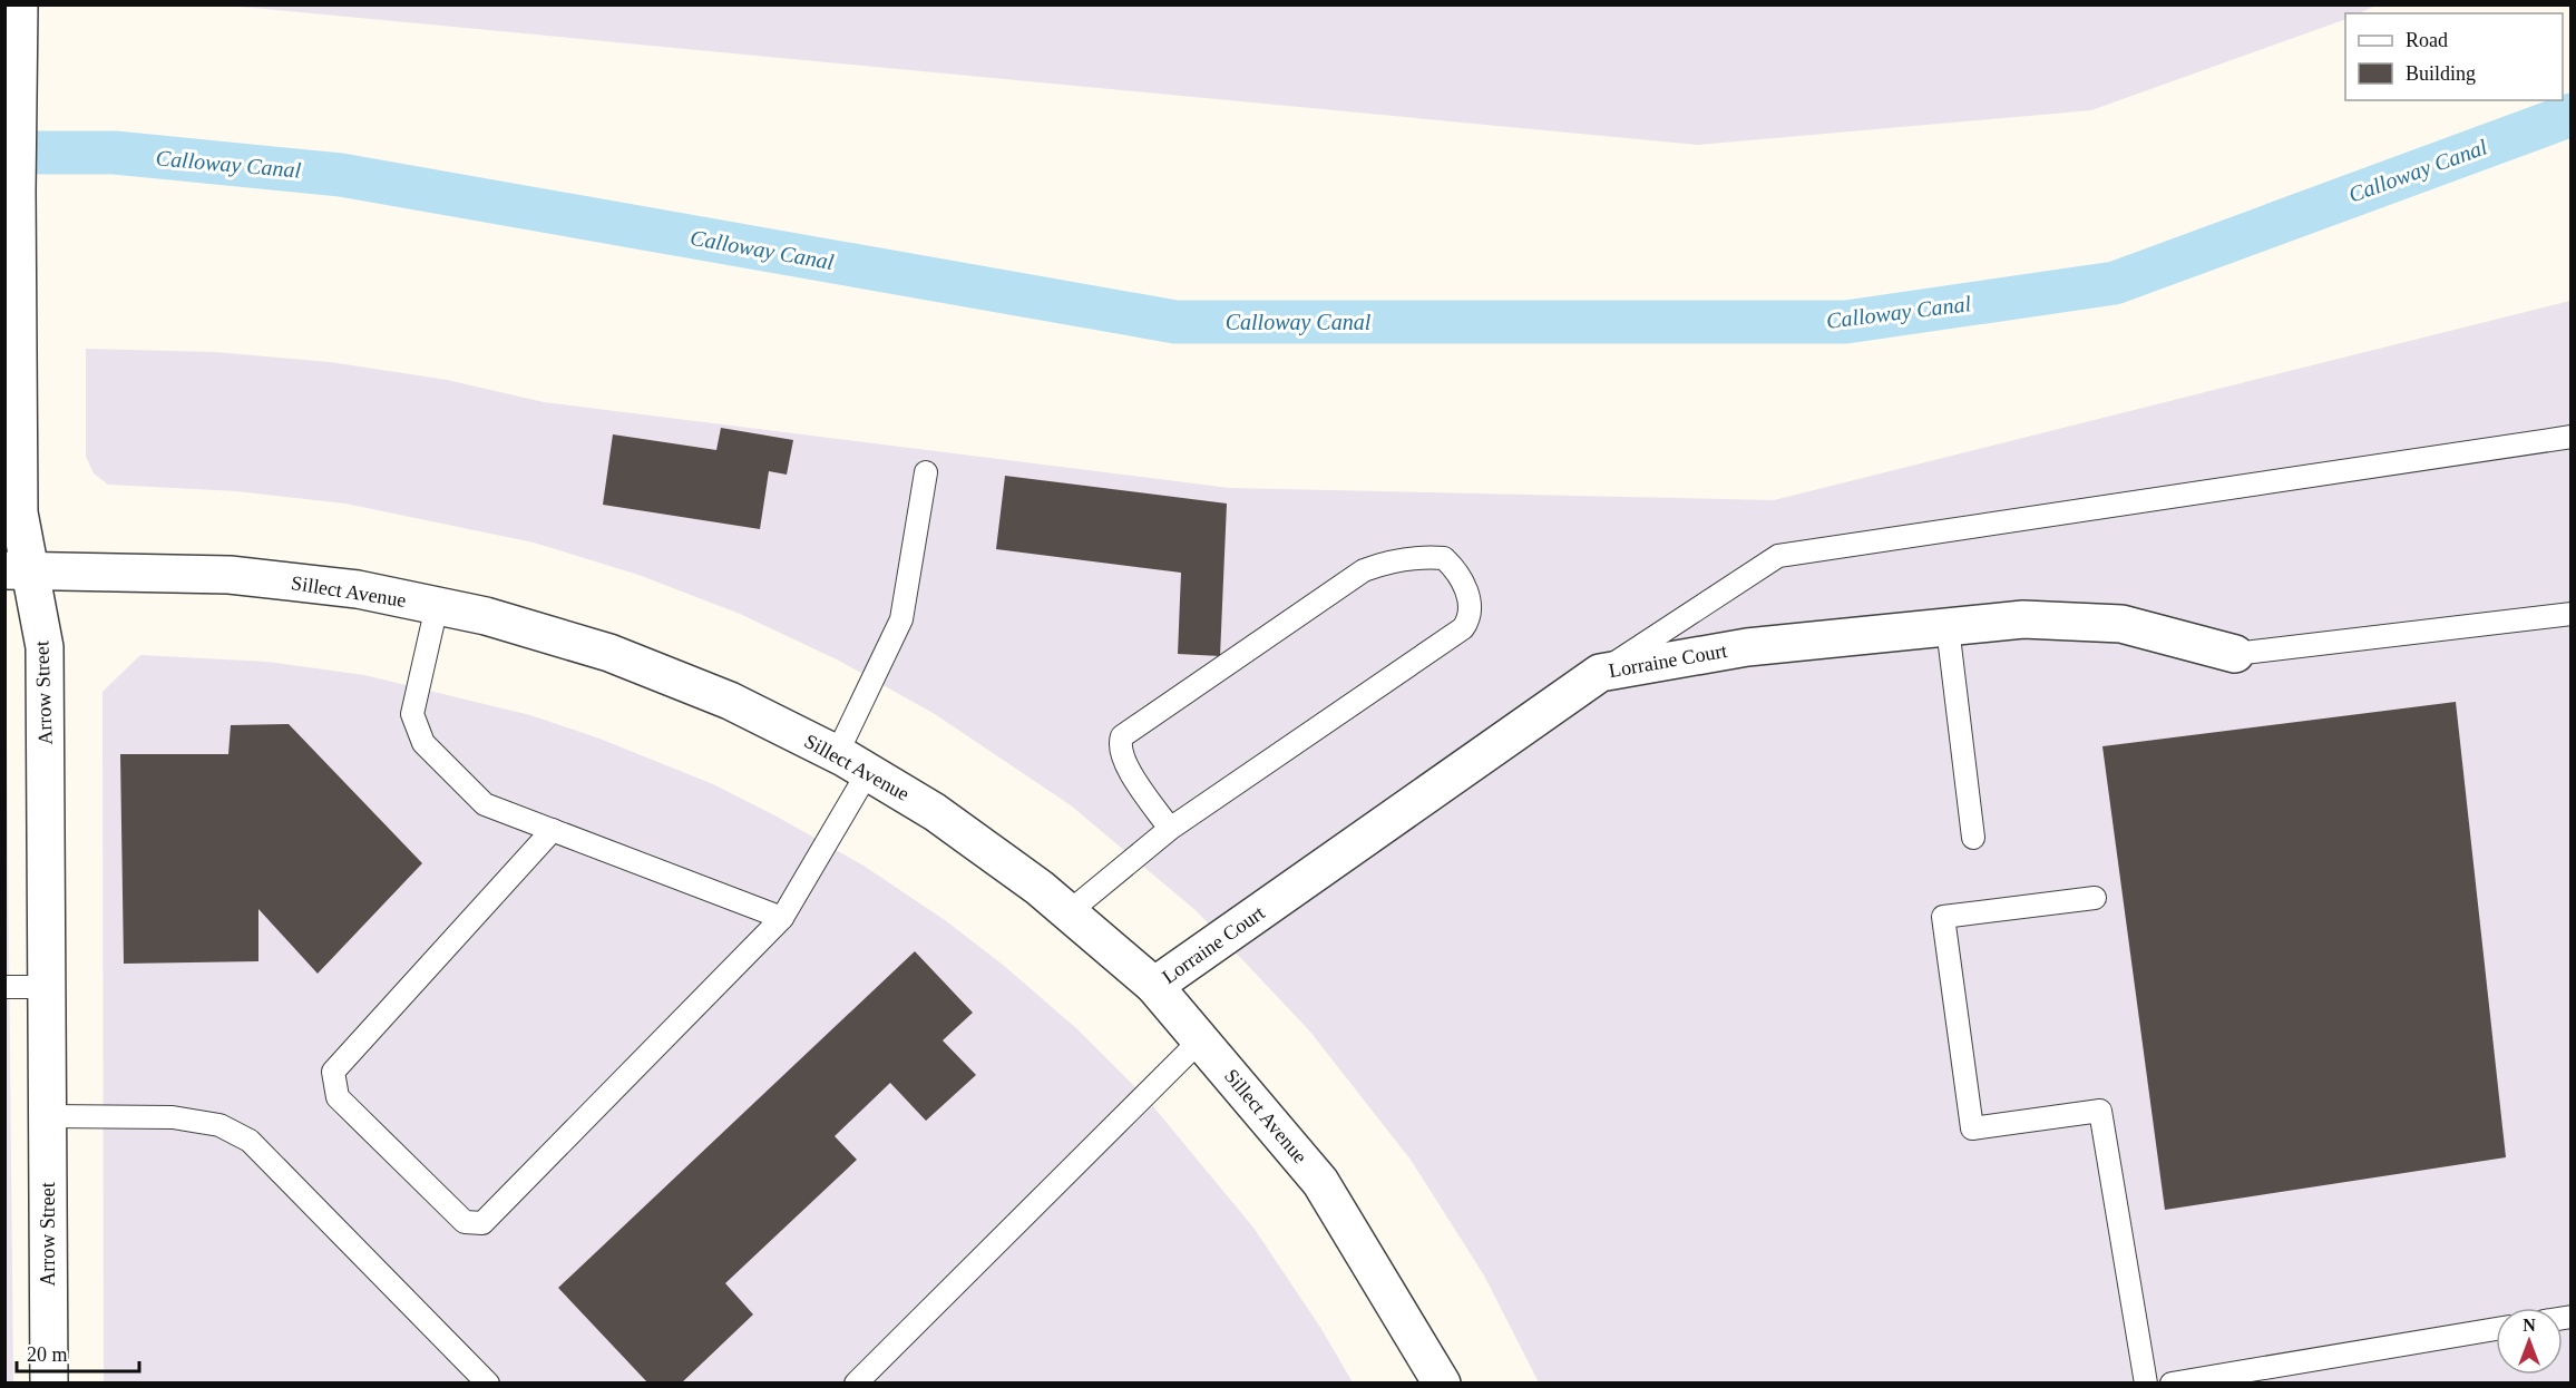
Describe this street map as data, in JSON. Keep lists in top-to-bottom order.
{
  "streets": {
    "street": ["Sillect Avenue", "Lorraine Court", "Arrow Street"]
  },
  "crossings": [
    ["Sillect Avenue", "Lorraine Court"],
    ["Sillect Avenue", "Arrow Street"]
  ],
  "water": ["Calloway Canal"],
  "legend": ["Road", "Building"],
  "scale_bar": "20 m",
  "north": "top"
}
